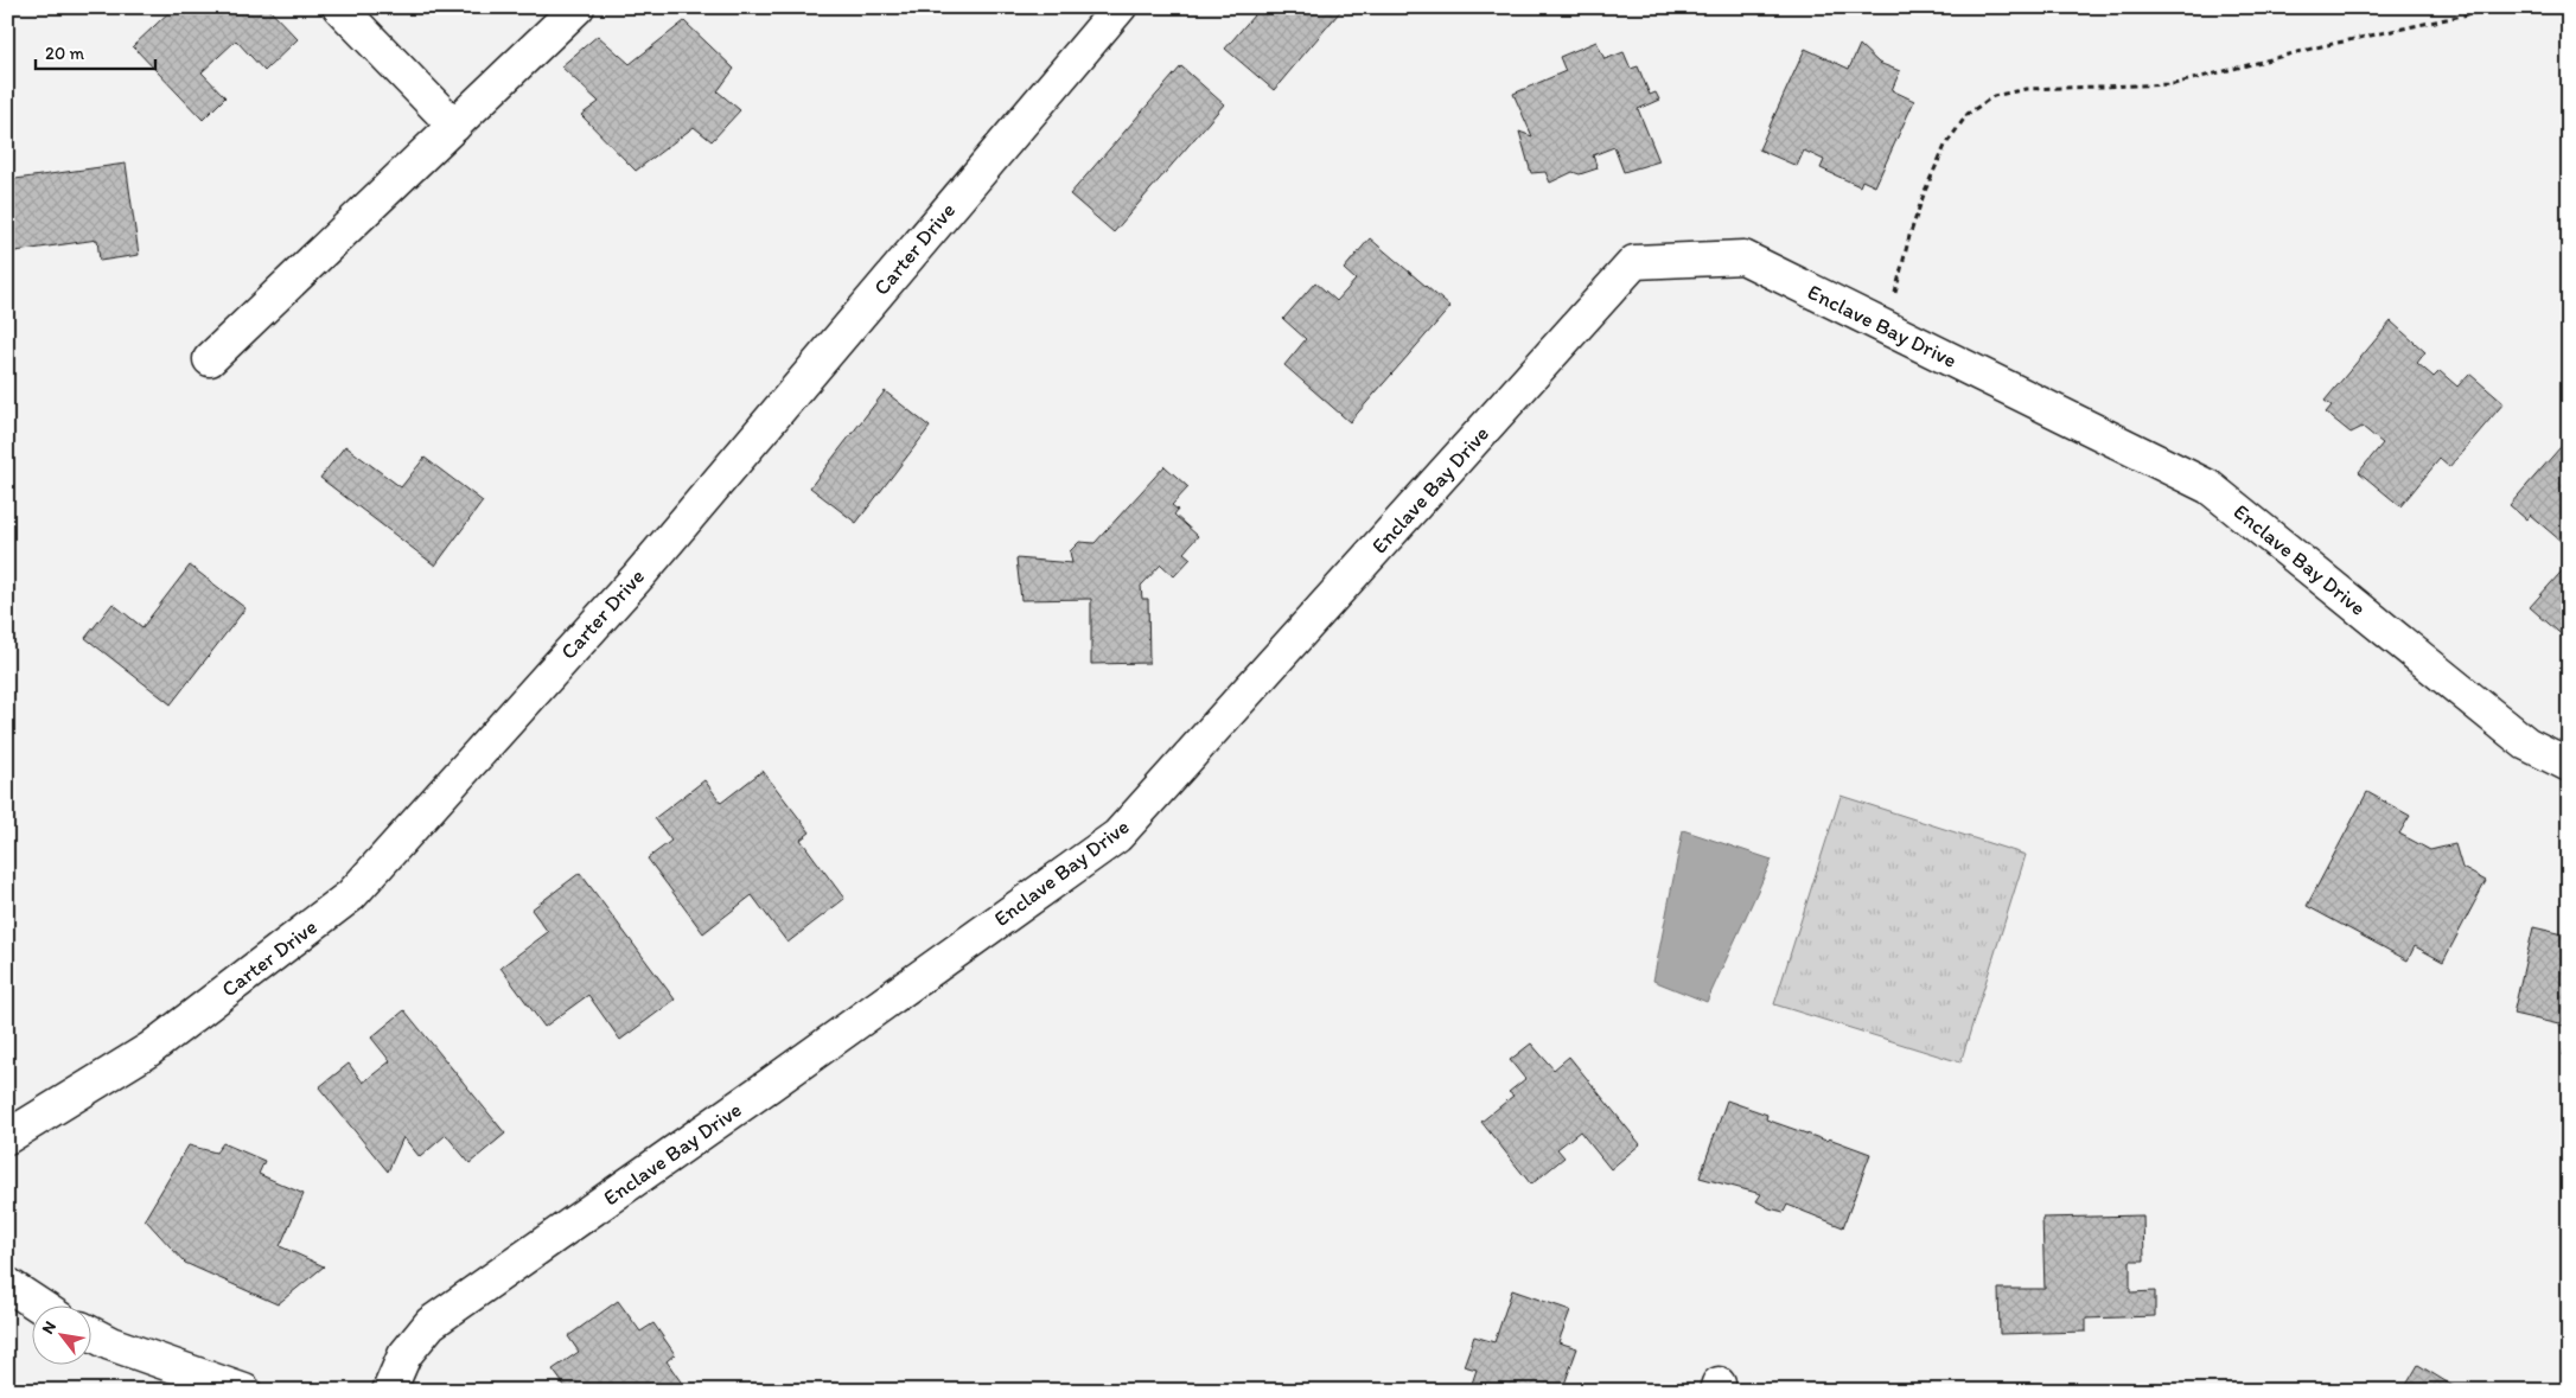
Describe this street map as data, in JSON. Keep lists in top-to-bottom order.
{
  "streets": {
    "street": ["Carter Drive", "Enclave Bay Drive"]
  },
  "scale_bar": "20 m",
  "north": "top left"
}
